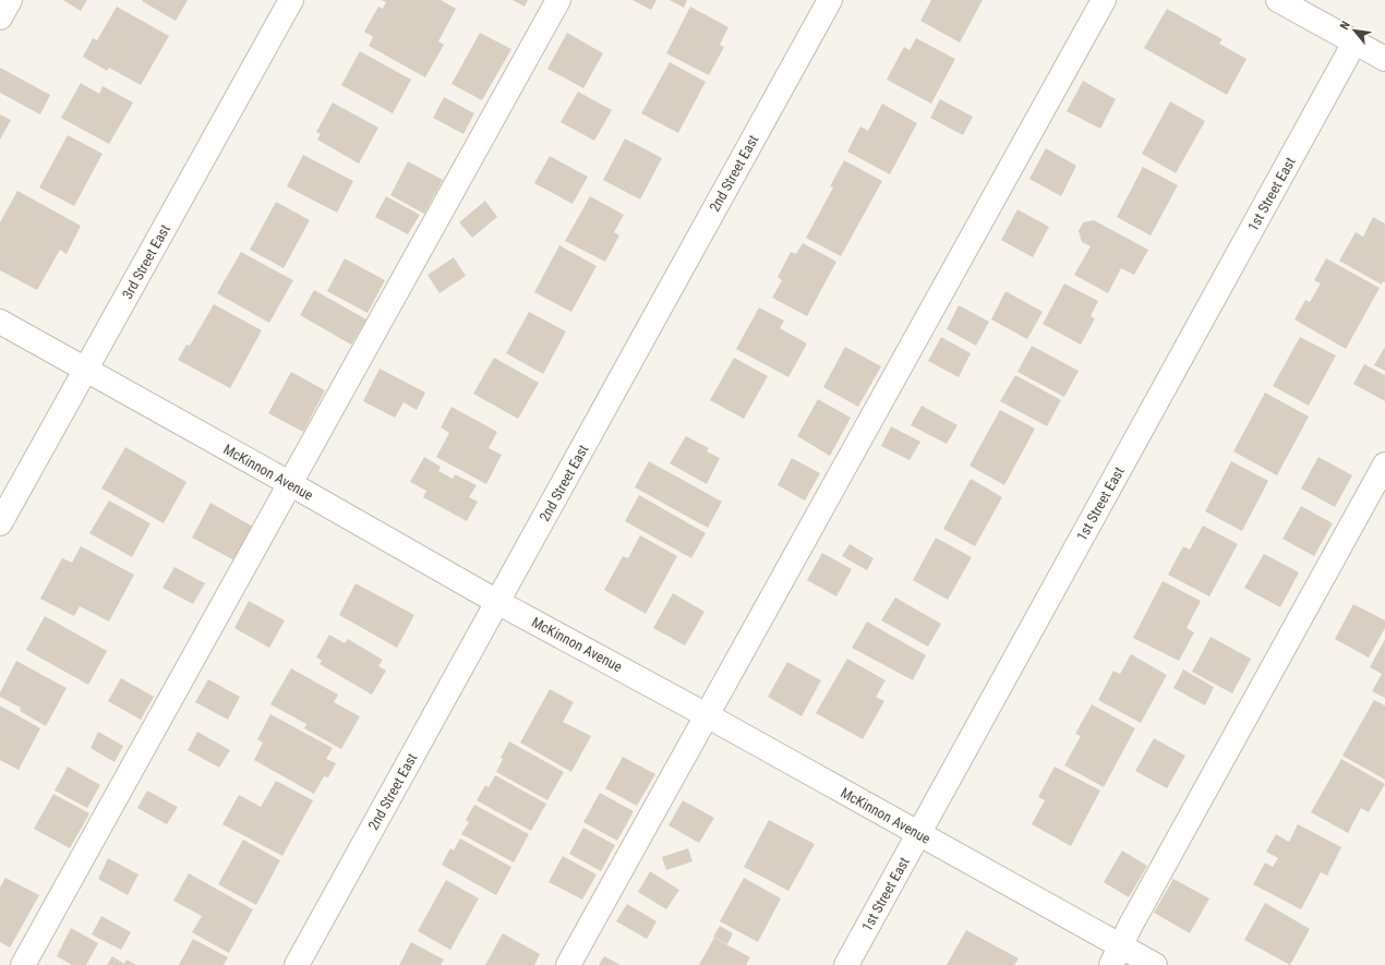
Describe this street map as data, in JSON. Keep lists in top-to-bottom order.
{
  "streets": {
    "street": [
      "2nd Street East",
      "1st Street East",
      "3rd Street East",
      "McKinnon Avenue"
    ]
  },
  "crossings": [
    ["2nd Street East", "McKinnon Avenue"],
    ["1st Street East", "McKinnon Avenue"],
    ["3rd Street East", "McKinnon Avenue"]
  ],
  "north": "top left"
}
